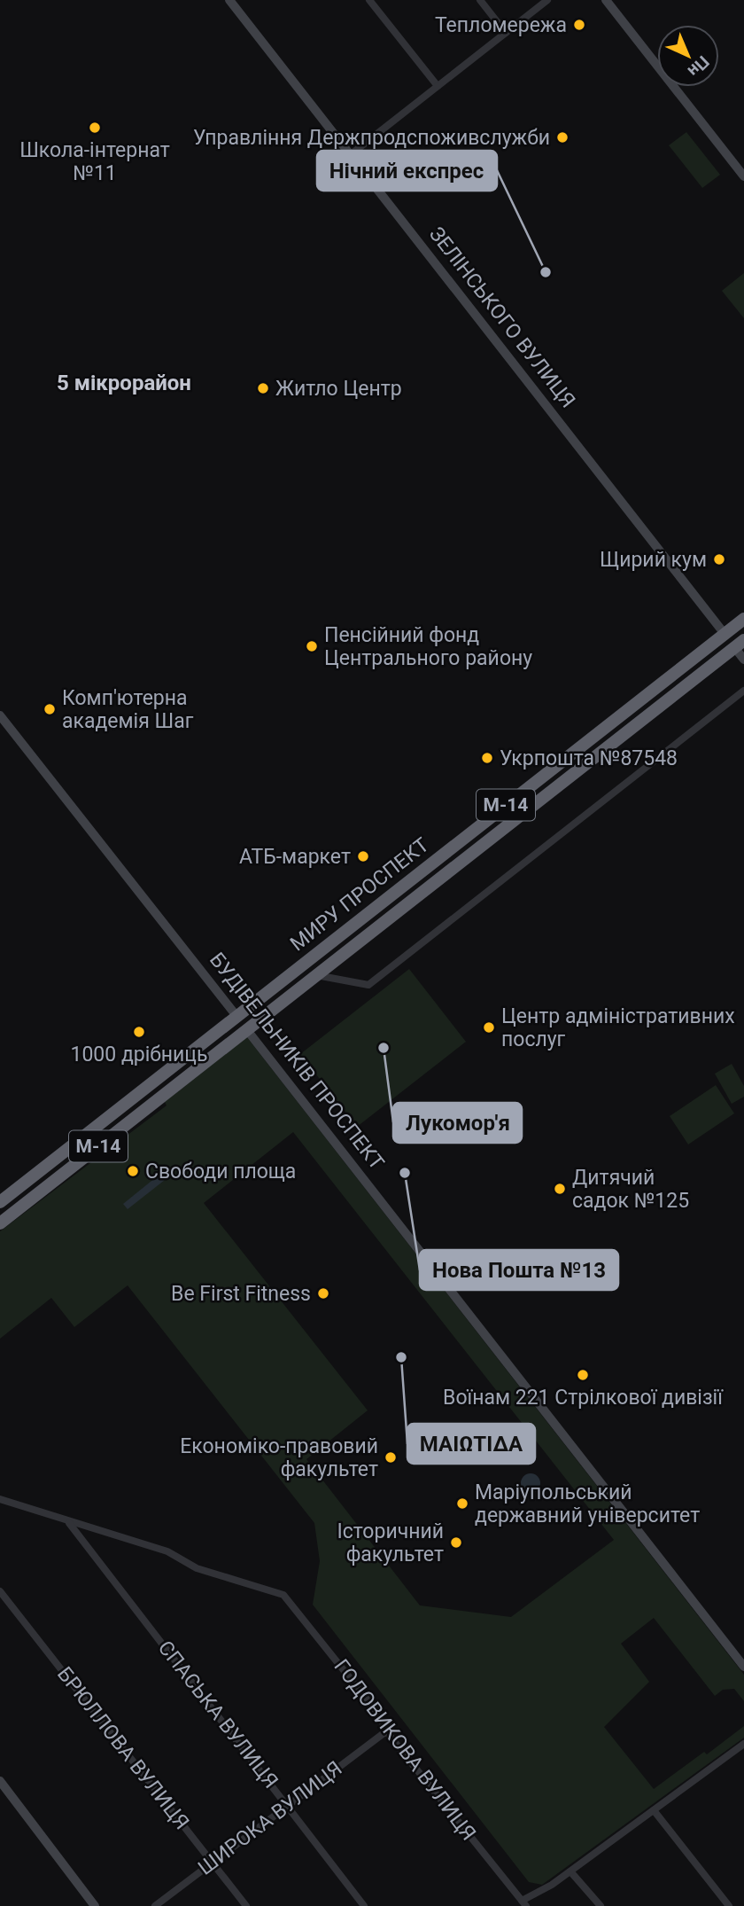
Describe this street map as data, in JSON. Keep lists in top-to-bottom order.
{
  "streets": {
    "highway": [
      "ЗЕЛІНСЬКОГО ВУЛИЦЯ",
      "М-14",
      "МИРУ ПРОСПЕКТ",
      "БУДІВЕЛЬНИКІВ ПРОСПЕКТ"
    ],
    "street": [
      "СПАСЬКА ВУЛИЦЯ",
      "БРЮЛЛОВА ВУЛИЦЯ",
      "ГОДОВИКОВА ВУЛИЦЯ",
      "ШИРОКА ВУЛИЦЯ"
    ]
  },
  "crossings": [
    ["ЗЕЛІНСЬКОГО ВУЛИЦЯ", "МИРУ ПРОСПЕКТ"],
    ["МИРУ ПРОСПЕКТ", "БУДІВЕЛЬНИКІВ ПРОСПЕКТ"],
    ["СПАСЬКА ВУЛИЦЯ", "ГОДОВИКОВА ВУЛИЦЯ"],
    ["СПАСЬКА ВУЛИЦЯ", "ШИРОКА ВУЛИЦЯ"],
    ["БРЮЛЛОВА ВУЛИЦЯ", "ШИРОКА ВУЛИЦЯ"],
    ["ГОДОВИКОВА ВУЛИЦЯ", "ШИРОКА ВУЛИЦЯ"]
  ],
  "districts": ["5 мікрорайон"],
  "places": [
    "Тепломережа",
    "Школа-інтернат №11",
    "Управління Держпродспоживслужби",
    "Нічний експрес",
    "Житло Центр",
    "Щирий кум",
    "Пенсійний фонд Центрального району",
    "Комп'ютерна академія Шаг",
    "Укрпошта №87548",
    "АТБ-маркет",
    "Центр адміністративних послуг",
    "1000 дрібниць",
    "Лукомор'я",
    "Свободи площа",
    "Нова Пошта №13",
    "Дитячий садок №125",
    "Be First Fitness",
    "ΜΑΙΩΤΙΔΑ",
    "Воїнам 221 Стрілкової дивізії",
    "Економіко-правовий факультет",
    "Маріупольський державний університет",
    "Історичний факультет"
  ],
  "north": "bottom right"
}
